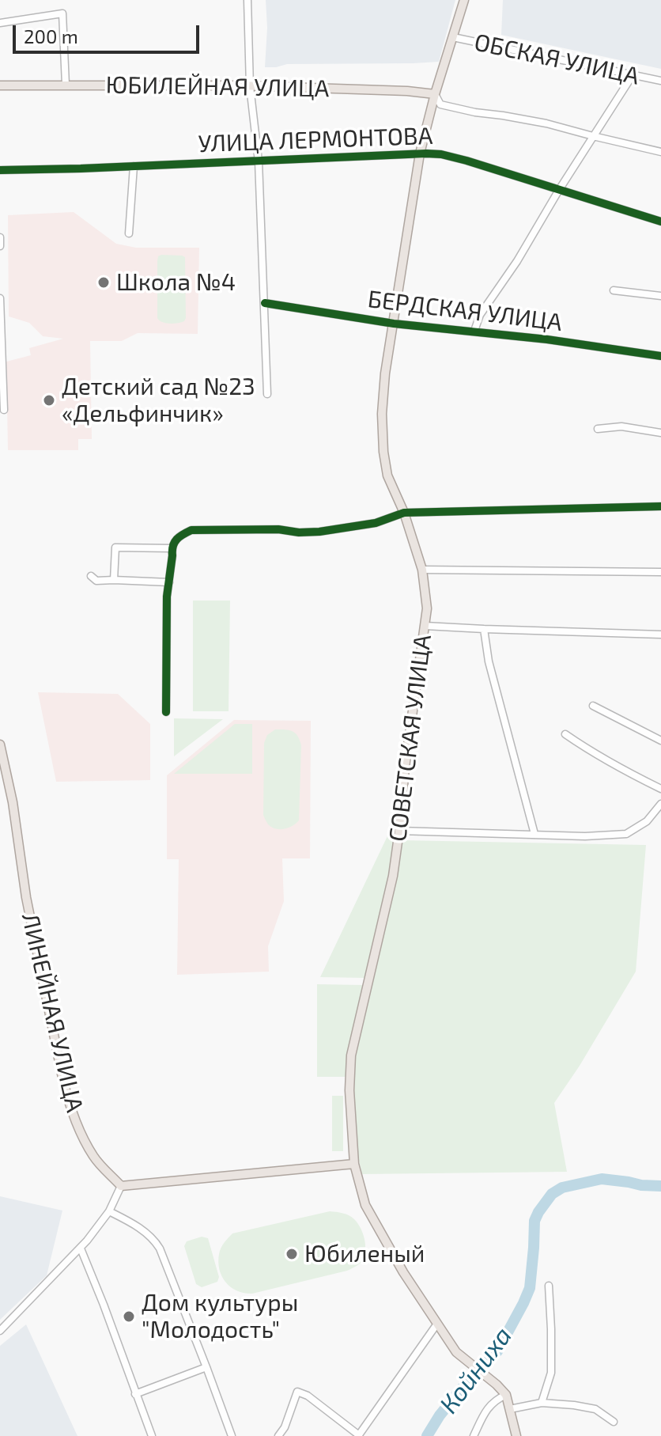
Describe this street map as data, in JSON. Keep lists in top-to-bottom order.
{
  "streets": {
    "main road": ["ЮБИЛЕЙНАЯ УЛИЦА", "СОВЕТСКАЯ УЛИЦА", "ЛИНЕЙНАЯ УЛИЦА"],
    "street": ["ОБСКАЯ УЛИЦА", "УЛИЦА ЛЕРМОНТОВА", "БЕРДСКАЯ УЛИЦА"]
  },
  "crossings": [
    ["ОБСКАЯ УЛИЦА", "СОВЕТСКАЯ УЛИЦА"],
    ["ЮБИЛЕЙНАЯ УЛИЦА", "СОВЕТСКАЯ УЛИЦА"],
    ["УЛИЦА ЛЕРМОНТОВА", "СОВЕТСКАЯ УЛИЦА"],
    ["БЕРДСКАЯ УЛИЦА", "СОВЕТСКАЯ УЛИЦА"]
  ],
  "water": ["Койниха"],
  "places": [
    "Школа №4",
    "Детский сад №23 «Дельфинчик»",
    "Юбиленый",
    "Дом культуры \"Молодость\""
  ],
  "scale_bar": "200 m"
}
